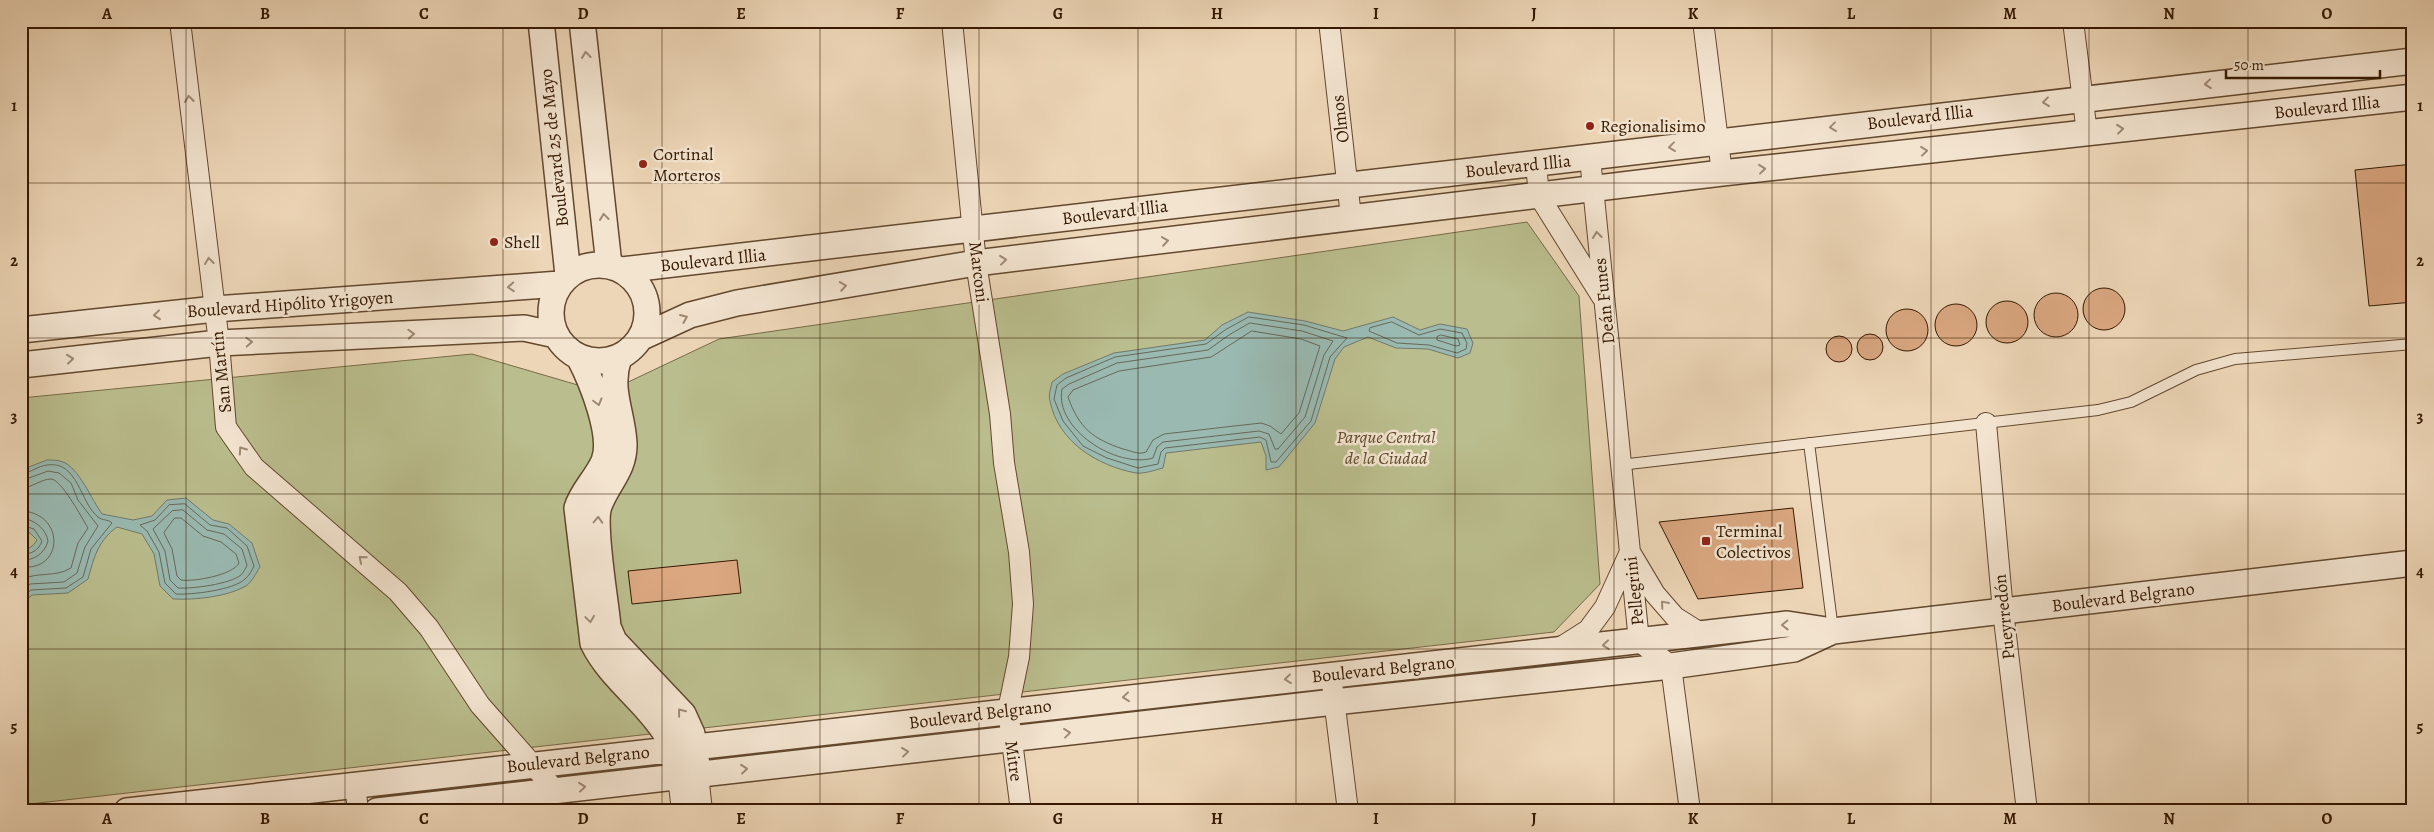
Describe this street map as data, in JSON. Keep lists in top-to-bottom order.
{
  "streets": {
    "street": [
      "Boulevard Illia",
      "Olmos",
      "Boulevard 25 de Mayo",
      "Marconi",
      "Deán Funes",
      "Boulevard Hipólito Yrigoyen",
      "San Martín",
      "Pellegrini",
      "Boulevard Belgrano",
      "Pueyrredón",
      "Mitre"
    ]
  },
  "crossings": [
    ["Boulevard Illia", "Olmos"],
    ["Boulevard Illia", "Boulevard 25 de Mayo"],
    ["Boulevard Illia", "Marconi"],
    ["Boulevard Illia", "Deán Funes"],
    ["Boulevard Illia", "Boulevard Hipólito Yrigoyen"],
    ["Boulevard 25 de Mayo", "Boulevard Hipólito Yrigoyen"],
    ["Marconi", "Boulevard Belgrano"],
    ["Marconi", "Mitre"],
    ["Deán Funes", "Pellegrini"],
    ["Boulevard Hipólito Yrigoyen", "San Martín"],
    ["San Martín", "Boulevard Belgrano"],
    ["Pellegrini", "Boulevard Belgrano"],
    ["Boulevard Belgrano", "Pueyrredón"],
    ["Boulevard Belgrano", "Mitre"]
  ],
  "one_way": ["San Martín"],
  "parks": ["Parque Central de la Ciudad"],
  "places": {
    "other": ["Regionalisimo", "Cortinal Morteros", "Shell"],
    "transit": ["Terminal Colectivos"]
  },
  "scale_bar": "50 m",
  "grid": {
    "columns": [
      "A",
      "B",
      "C",
      "D",
      "E",
      "F",
      "G",
      "H",
      "I",
      "J",
      "K",
      "L",
      "M",
      "N",
      "O"
    ],
    "rows": [
      "1",
      "2",
      "3",
      "4",
      "5"
    ]
  }
}
